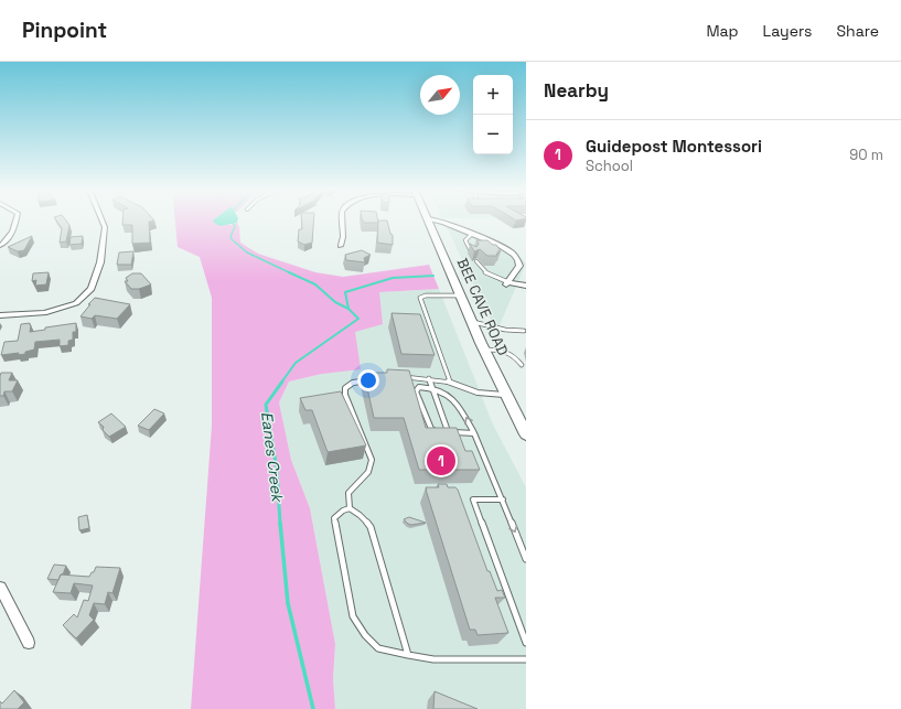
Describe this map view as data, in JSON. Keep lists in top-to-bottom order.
{
  "streets": {
    "main road": ["BEE CAVE ROAD"]
  },
  "water": ["Eanes Creek"],
  "north": "top right",
  "page": {
    "header": "Pinpoint",
    "nav": ["Map", "Layers", "Share"],
    "heading": "Nearby",
    "map_buttons": ["+", "−"],
    "list": [
      {
        "mark": "1",
        "name": "Guidepost Montessori",
        "note": "School",
        "value": "90 m"
      }
    ],
    "pins": "1"
  }
}
